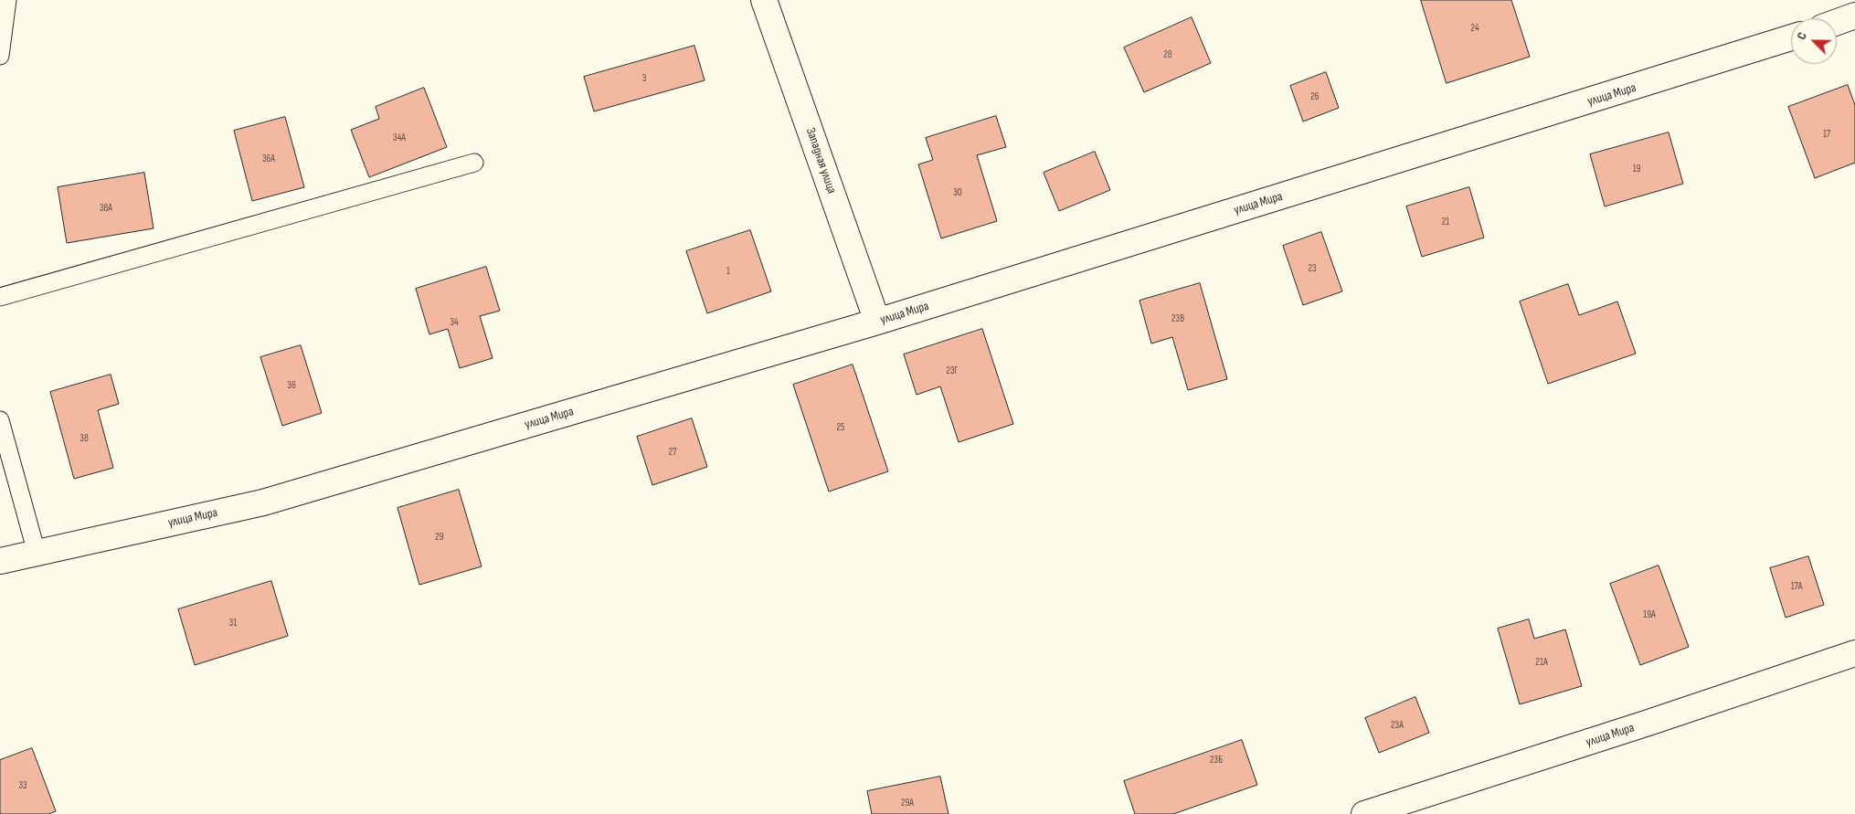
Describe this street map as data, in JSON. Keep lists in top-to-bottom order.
{
  "streets": {
    "street": ["улица Мира", "Западная улица"]
  },
  "crossings": [
    ["улица Мира", "Западная улица"]
  ],
  "house_numbers": [
    "24",
    "28",
    "3",
    "26",
    "17",
    "34А",
    "36А",
    "19",
    "30",
    "38А",
    "21",
    "23",
    "1",
    "23В",
    "34",
    "23Г",
    "36",
    "25",
    "38",
    "27",
    "29",
    "17А",
    "19А",
    "31",
    "21А",
    "23А",
    "23Б",
    "33",
    "29А"
  ],
  "north": "top left"
}
